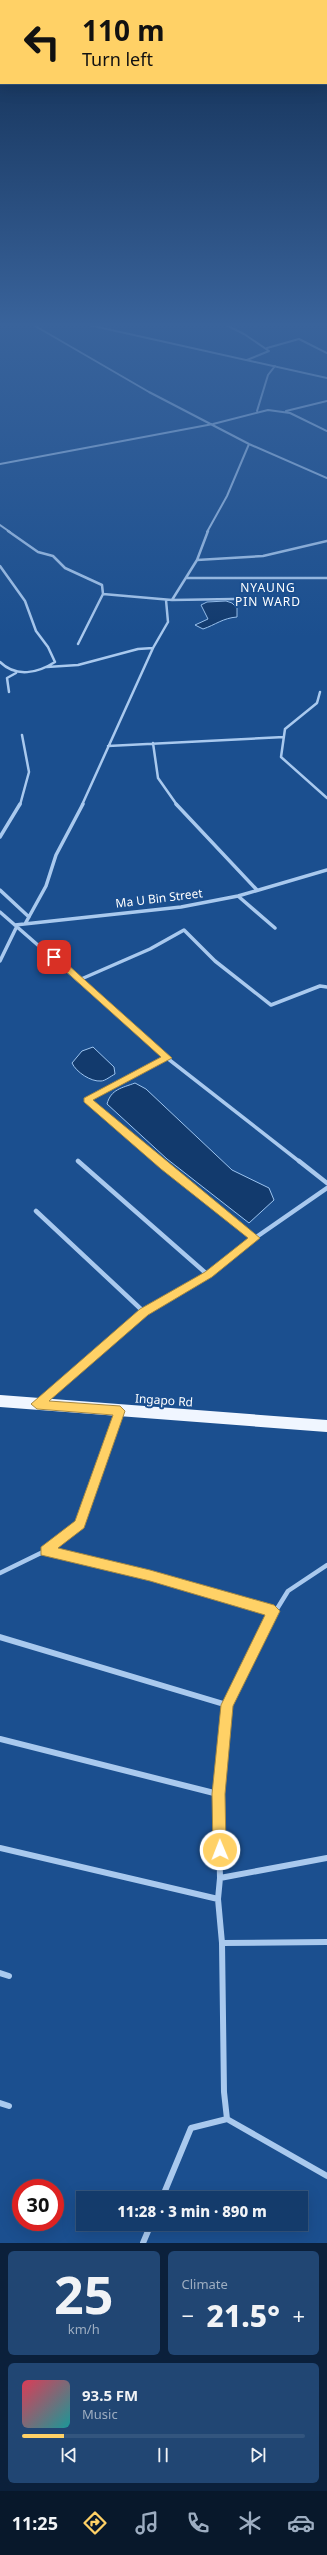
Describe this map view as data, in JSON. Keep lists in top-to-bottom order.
{
  "streets": {
    "main road": ["Ingapo Rd"],
    "street": ["Ma U Bin Street"]
  },
  "districts": ["NYAUNG PIN WARD"],
  "page": {
    "turn": ["110 m", "Turn left"],
    "limit": "30",
    "trip": "11:28 · 3 min · 890 m",
    "tile": [
      ["25", "km/h"],
      "Climate"
    ],
    "heat": ["−", "21.5°", "+"],
    "song": ["93.5 FM", "Music"],
    "tabs": "11:25"
  }
}
